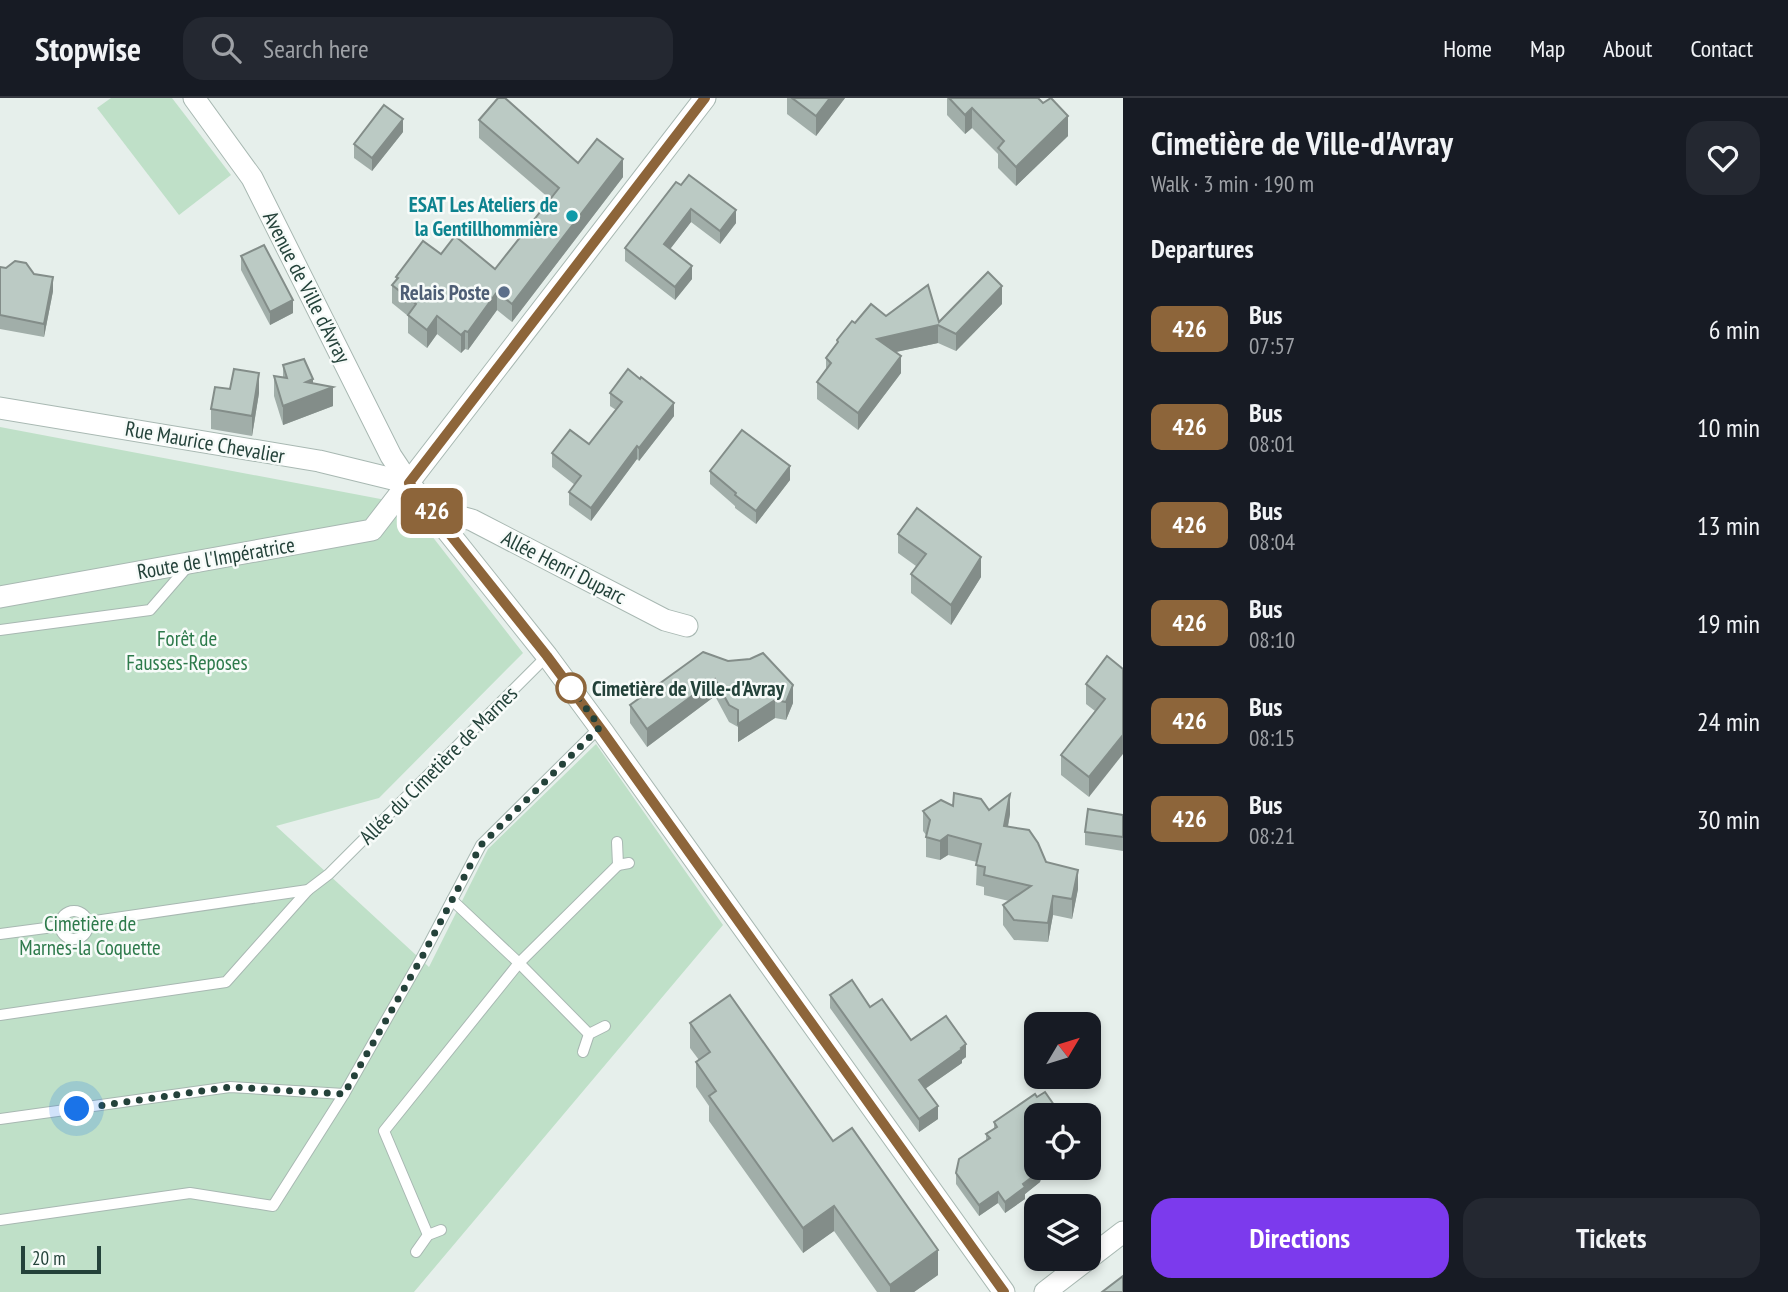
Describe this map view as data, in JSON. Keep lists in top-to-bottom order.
{
  "streets": {
    "street": [
      "Avenue de Ville d'Avray",
      "Rue Maurice Chevalier",
      "Route de l'Impératrice",
      "Allée Henri Duparc"
    ],
    "lane": ["Allée du Cimetière de Marnes"]
  },
  "crossings": [
    ["Avenue de Ville d'Avray", "Rue Maurice Chevalier"],
    ["Avenue de Ville d'Avray", "Route de l'Impératrice"],
    ["Avenue de Ville d'Avray", "Allée Henri Duparc"],
    ["Avenue de Ville d'Avray", "Allée du Cimetière de Marnes"],
    ["Rue Maurice Chevalier", "Route de l'Impératrice"]
  ],
  "parks": ["Forêt de Fausses-Reposes", "Cimetière de Marnes-la Coquette"],
  "places": ["ESAT Les Ateliers de la Gentillhommière", "Relais Poste", "Cimetière de Ville-d'Avray"],
  "lines": ["bus line 426"],
  "scale_bar": "20 m",
  "north": "top right",
  "page": {
    "header": "Stopwise",
    "search": "Search here",
    "nav": [
      "Home",
      "Map",
      "About",
      "Contact"
    ],
    "on_map": "426",
    "heading": [
      ["Cimetière de Ville-d'Avray", "Walk · 3 min · 190 m"],
      "Departures"
    ],
    "list": [
      {
        "mark": "426",
        "name": "Bus",
        "note": "07:57",
        "value": "6 min"
      },
      {
        "mark": "426",
        "name": "Bus",
        "note": "08:01",
        "value": "10 min"
      },
      {
        "mark": "426",
        "name": "Bus",
        "note": "08:04",
        "value": "13 min"
      },
      {
        "mark": "426",
        "name": "Bus",
        "note": "08:10",
        "value": "19 min"
      },
      {
        "mark": "426",
        "name": "Bus",
        "note": "08:15",
        "value": "24 min"
      },
      {
        "mark": "426",
        "name": "Bus",
        "note": "08:21",
        "value": "30 min"
      }
    ],
    "buttons": ["Directions", "Tickets"],
    "scale": "20 m"
  }
}
